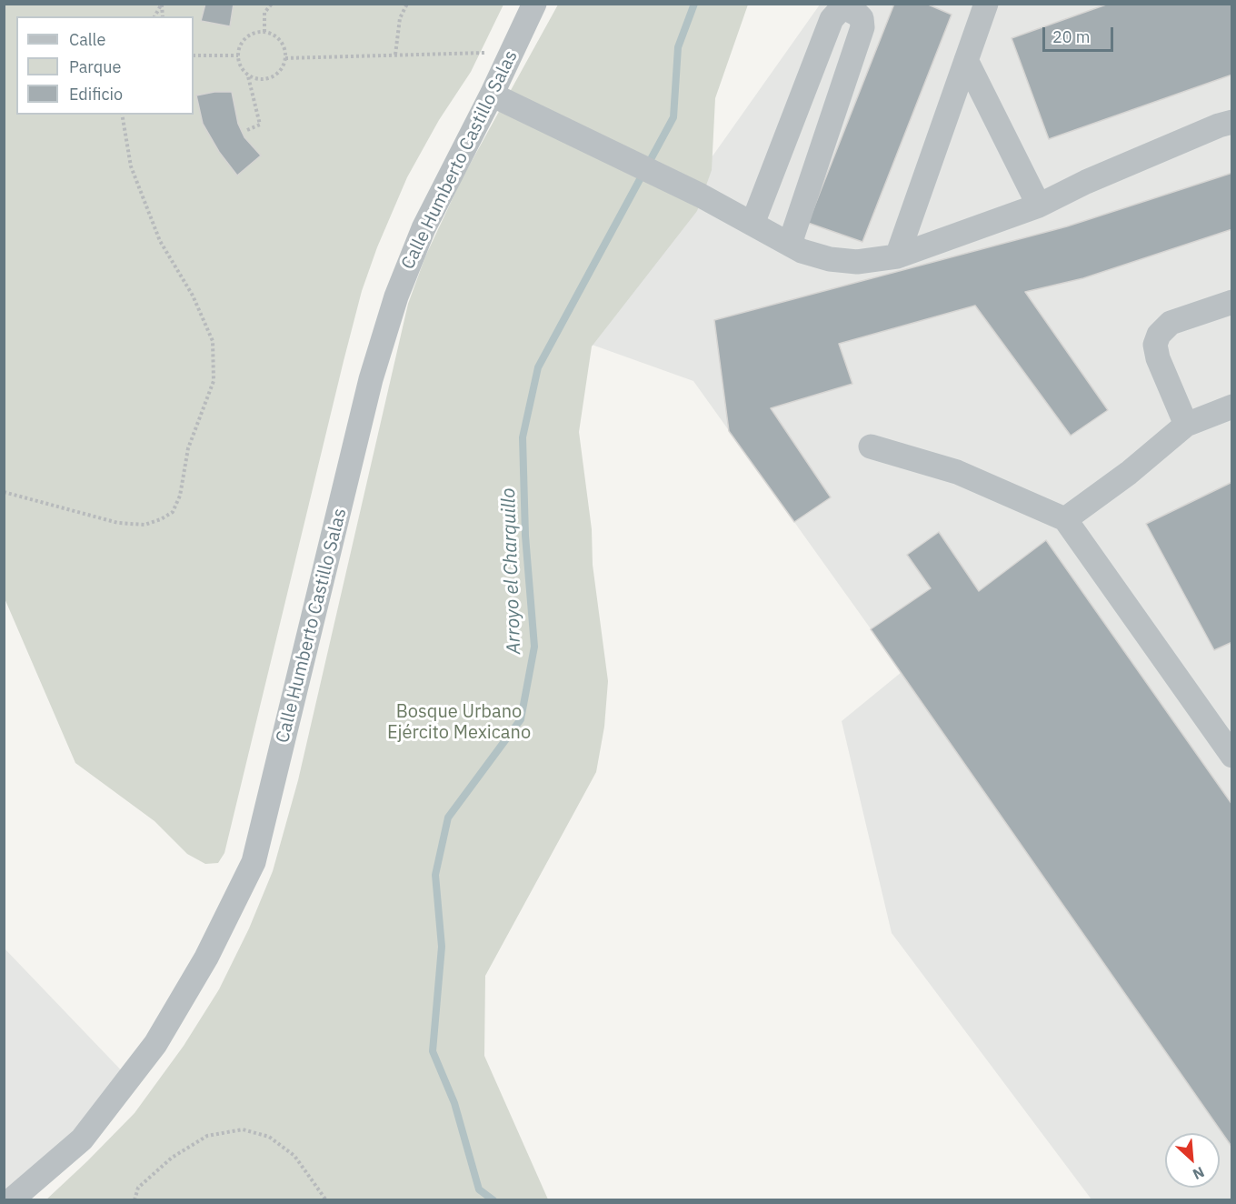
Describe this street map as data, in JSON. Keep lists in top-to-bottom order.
{
  "streets": {
    "street": ["Calle Humberto Castillo Salas"]
  },
  "water": ["Arroyo el Charquillo"],
  "parks": ["Bosque Urbano Ejército Mexicano"],
  "legend": ["Calle", "Parque", "Edificio"],
  "scale_bar": "20 m",
  "north": "bottom right"
}
